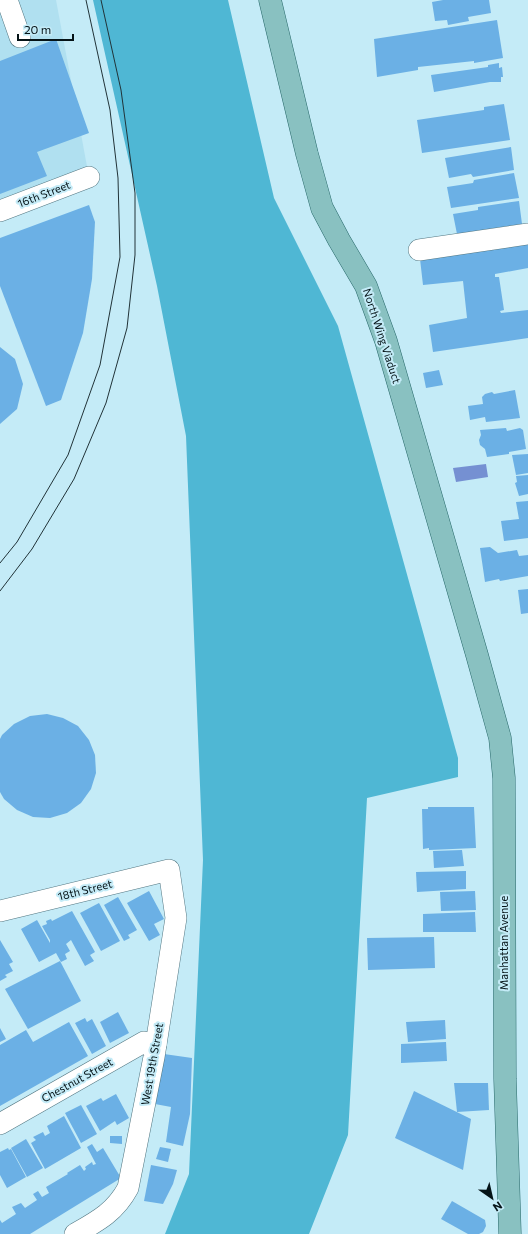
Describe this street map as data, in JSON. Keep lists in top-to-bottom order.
{
  "streets": {
    "main road": ["North Wing Viaduct", "Manhattan Avenue"],
    "street": [
      "16th Street",
      "18th Street",
      "West 19th Street",
      "Chestnut Street"
    ]
  },
  "crossings": [
    ["North Wing Viaduct", "Manhattan Avenue"],
    ["18th Street", "West 19th Street"],
    ["West 19th Street", "Chestnut Street"]
  ],
  "scale_bar": "20 m",
  "north": "bottom right"
}
